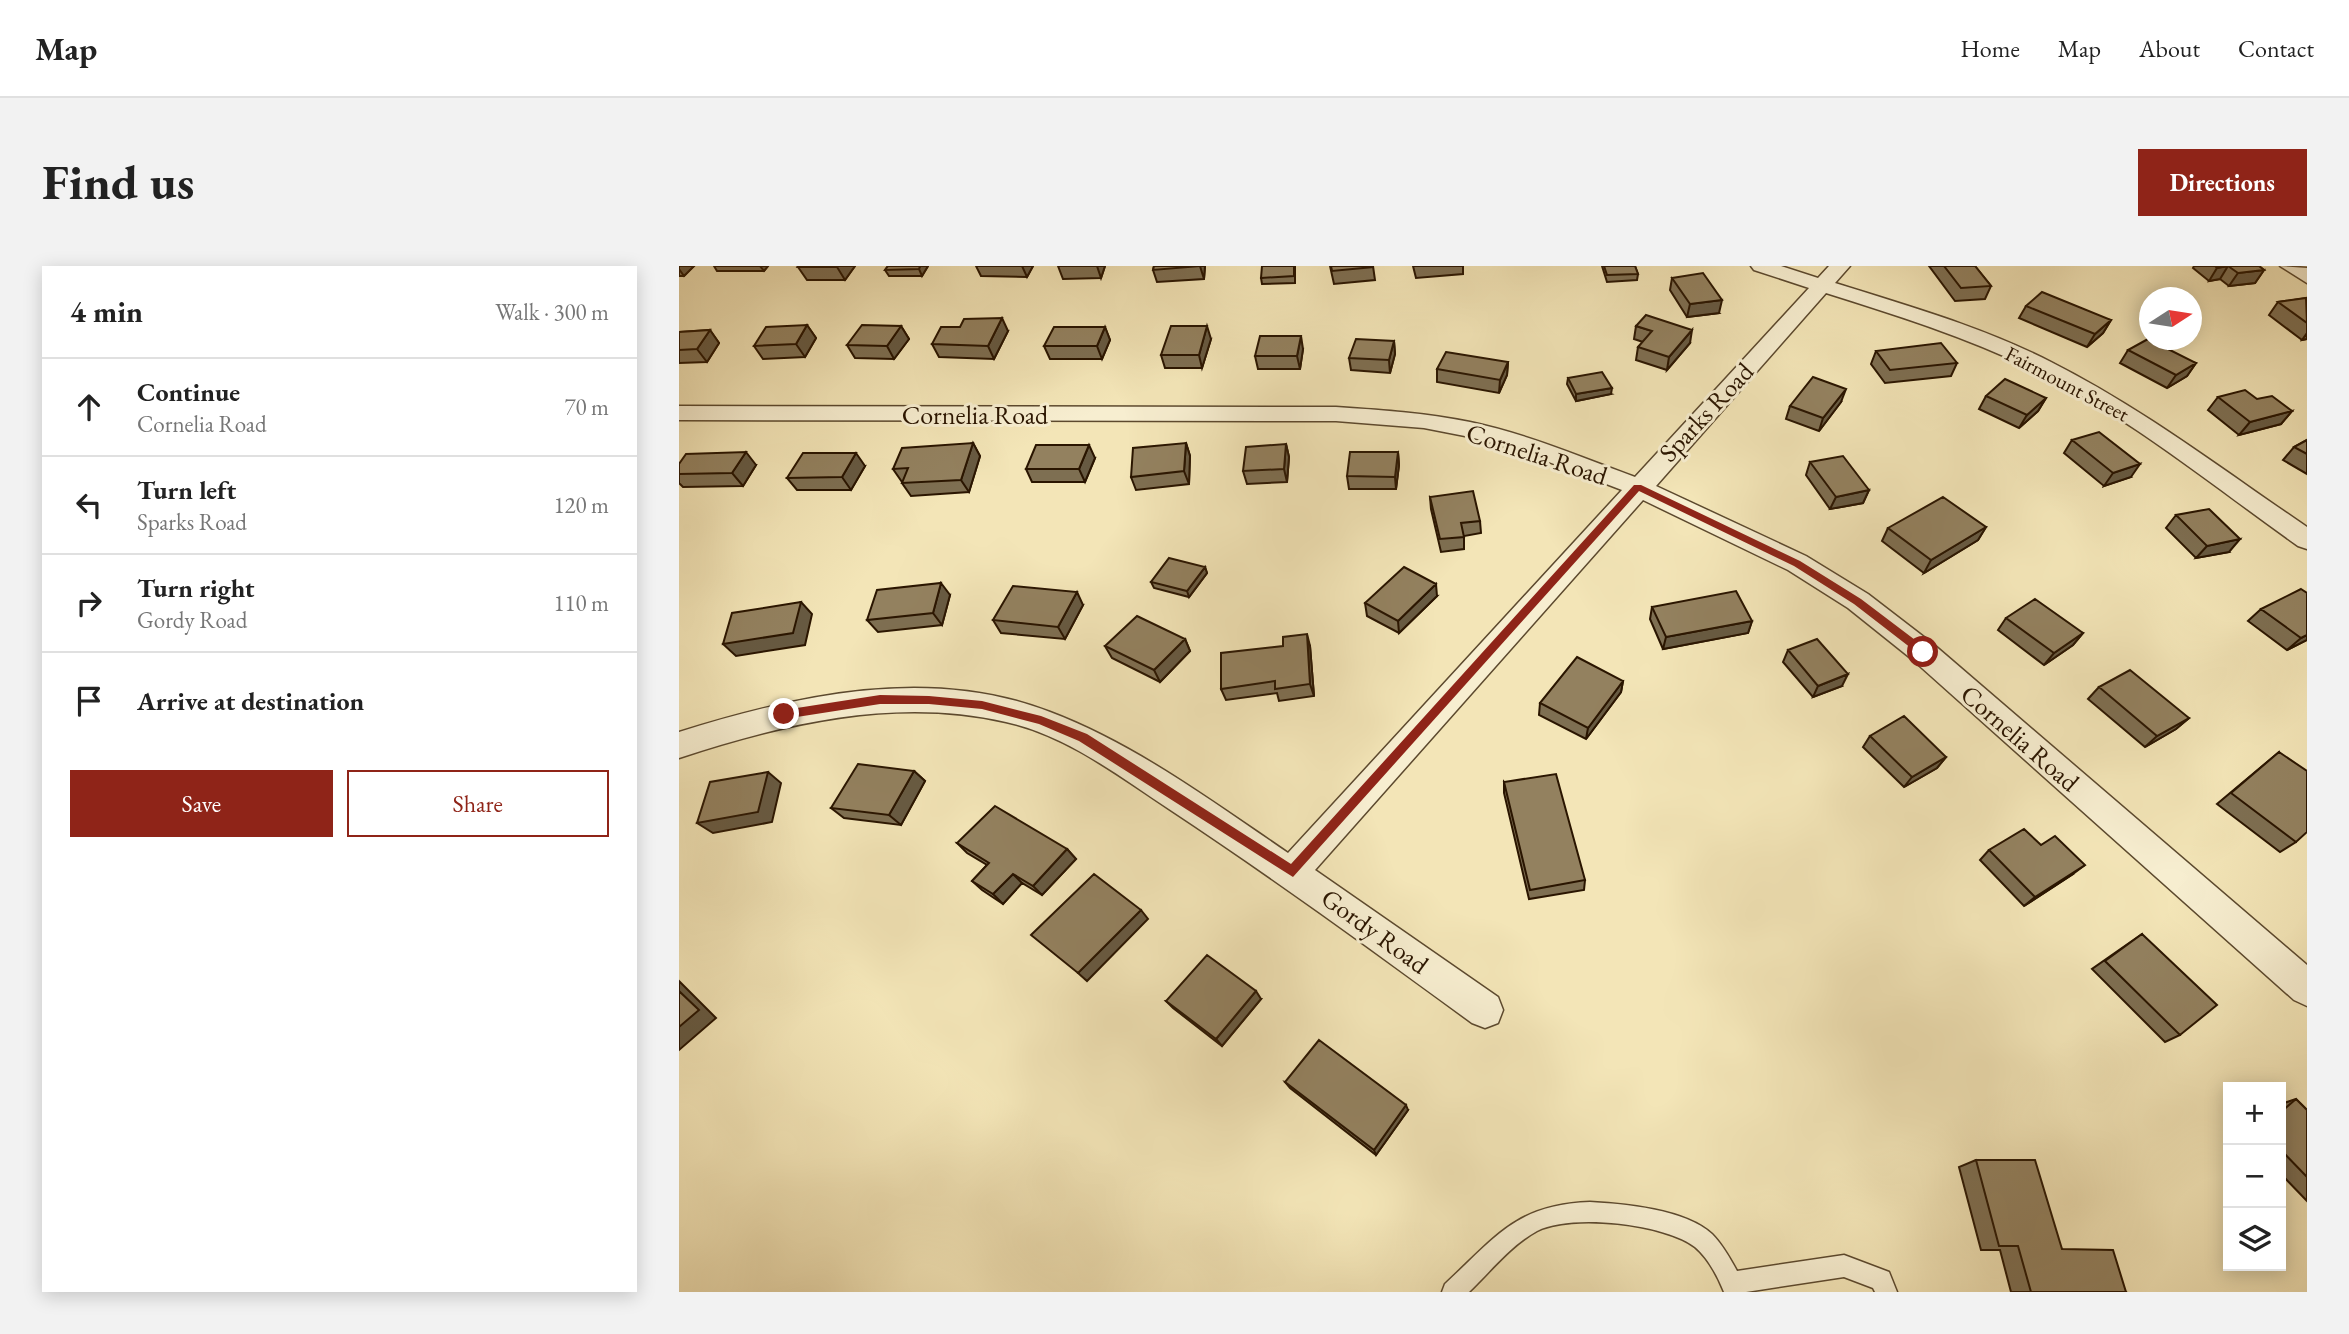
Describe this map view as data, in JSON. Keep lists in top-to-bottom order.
{
  "streets": {
    "street": [
      "Fairmount Street",
      "Sparks Road",
      "Cornelia Road",
      "Gordy Road"
    ]
  },
  "crossings": [
    ["Fairmount Street", "Sparks Road"],
    ["Sparks Road", "Cornelia Road"],
    ["Sparks Road", "Gordy Road"]
  ],
  "north": "right",
  "page": {
    "header": "Map",
    "nav": [
      "Home",
      "Map",
      "About",
      "Contact"
    ],
    "buttons": [
      "Directions",
      ["Save", "Share"]
    ],
    "title": "Find us",
    "heading": ["4 min", "Walk · 300 m"],
    "list": [
      ["Continue", "Cornelia Road", "70 m"],
      ["Turn left", "Sparks Road", "120 m"],
      ["Turn right", "Gordy Road", "110 m"],
      "Arrive at destination"
    ],
    "map_buttons": ["+", "−"]
  }
}
